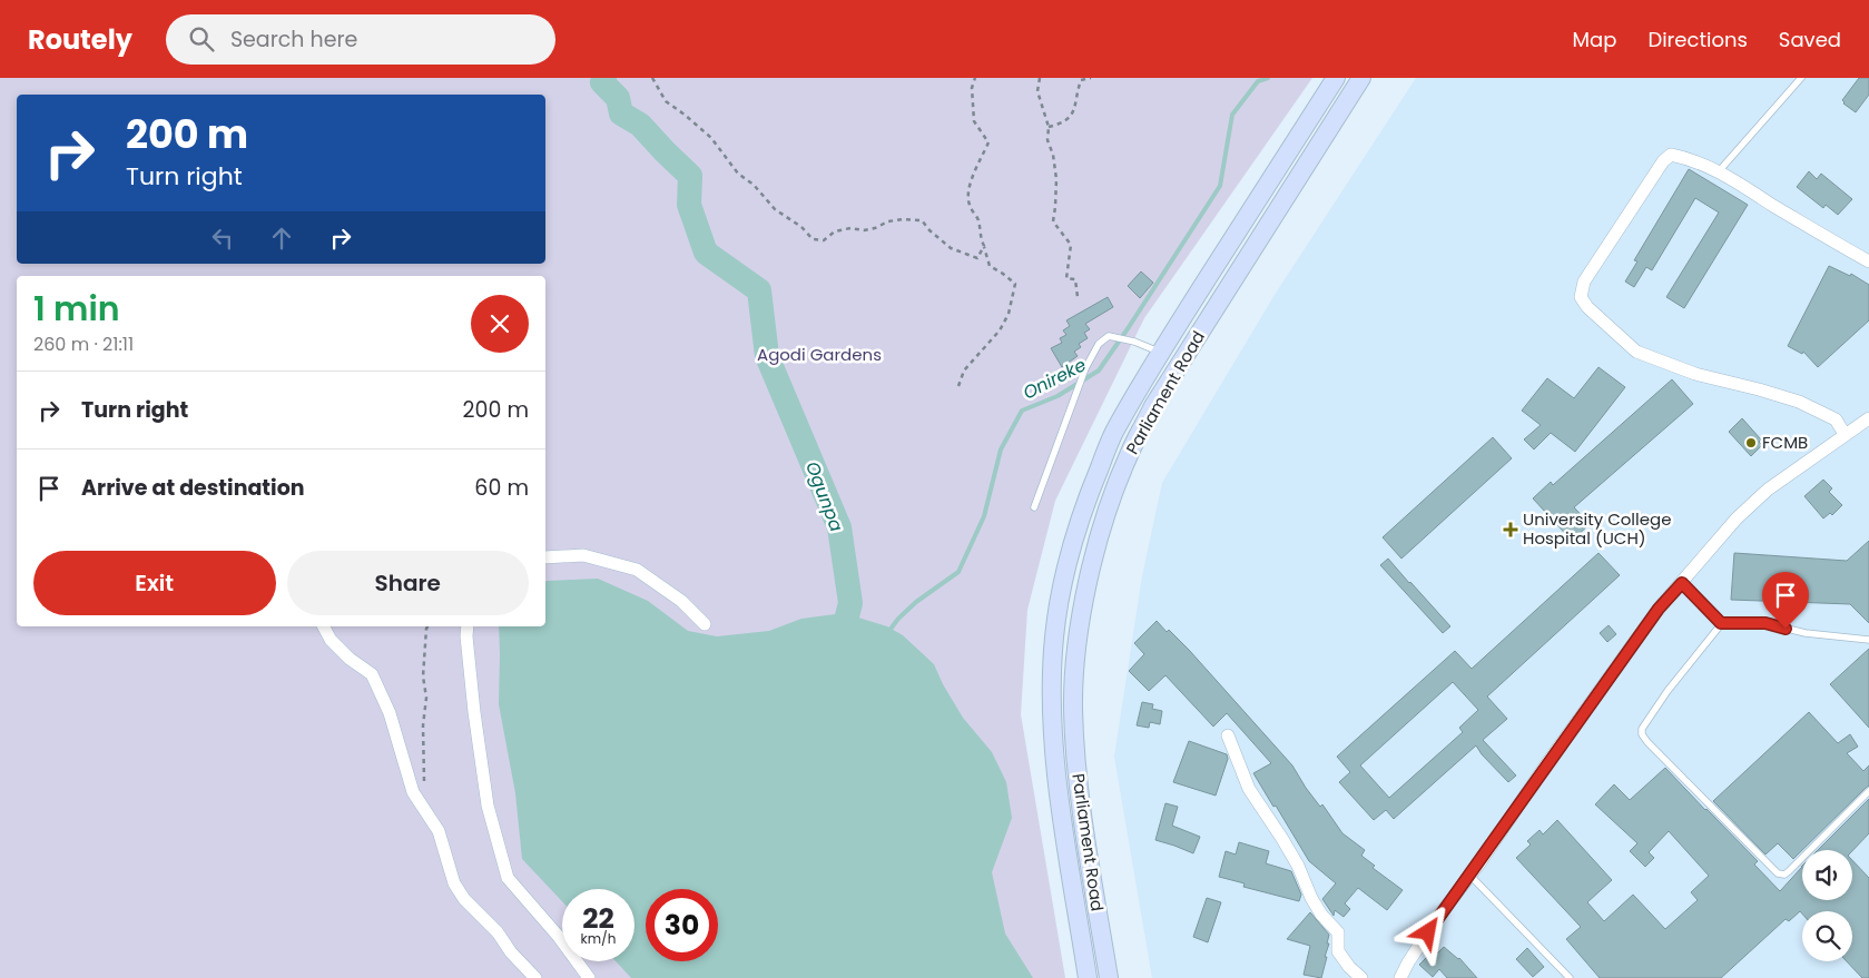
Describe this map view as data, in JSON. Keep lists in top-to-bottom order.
{
  "streets": {
    "main road": ["Parliament Road"]
  },
  "water": ["Onireke", "Ogunpa"],
  "parks": ["Agodi Gardens"],
  "places": {
    "other": ["FCMB"],
    "health": ["University College Hospital (UCH)"]
  },
  "page": {
    "header": "Routely",
    "search": "Search here",
    "nav": ["Map", "Directions", "Saved"],
    "turn": ["200 m", "Turn right"],
    "heading": ["1 min", "260 m · 21:11"],
    "list": [
      {
        "name": "Turn right",
        "value": "200 m"
      },
      {
        "name": "Arrive at destination",
        "value": "60 m"
      }
    ],
    "buttons": ["Exit", "Share"],
    "speed": "22 km/h",
    "limit": "30"
  }
}
